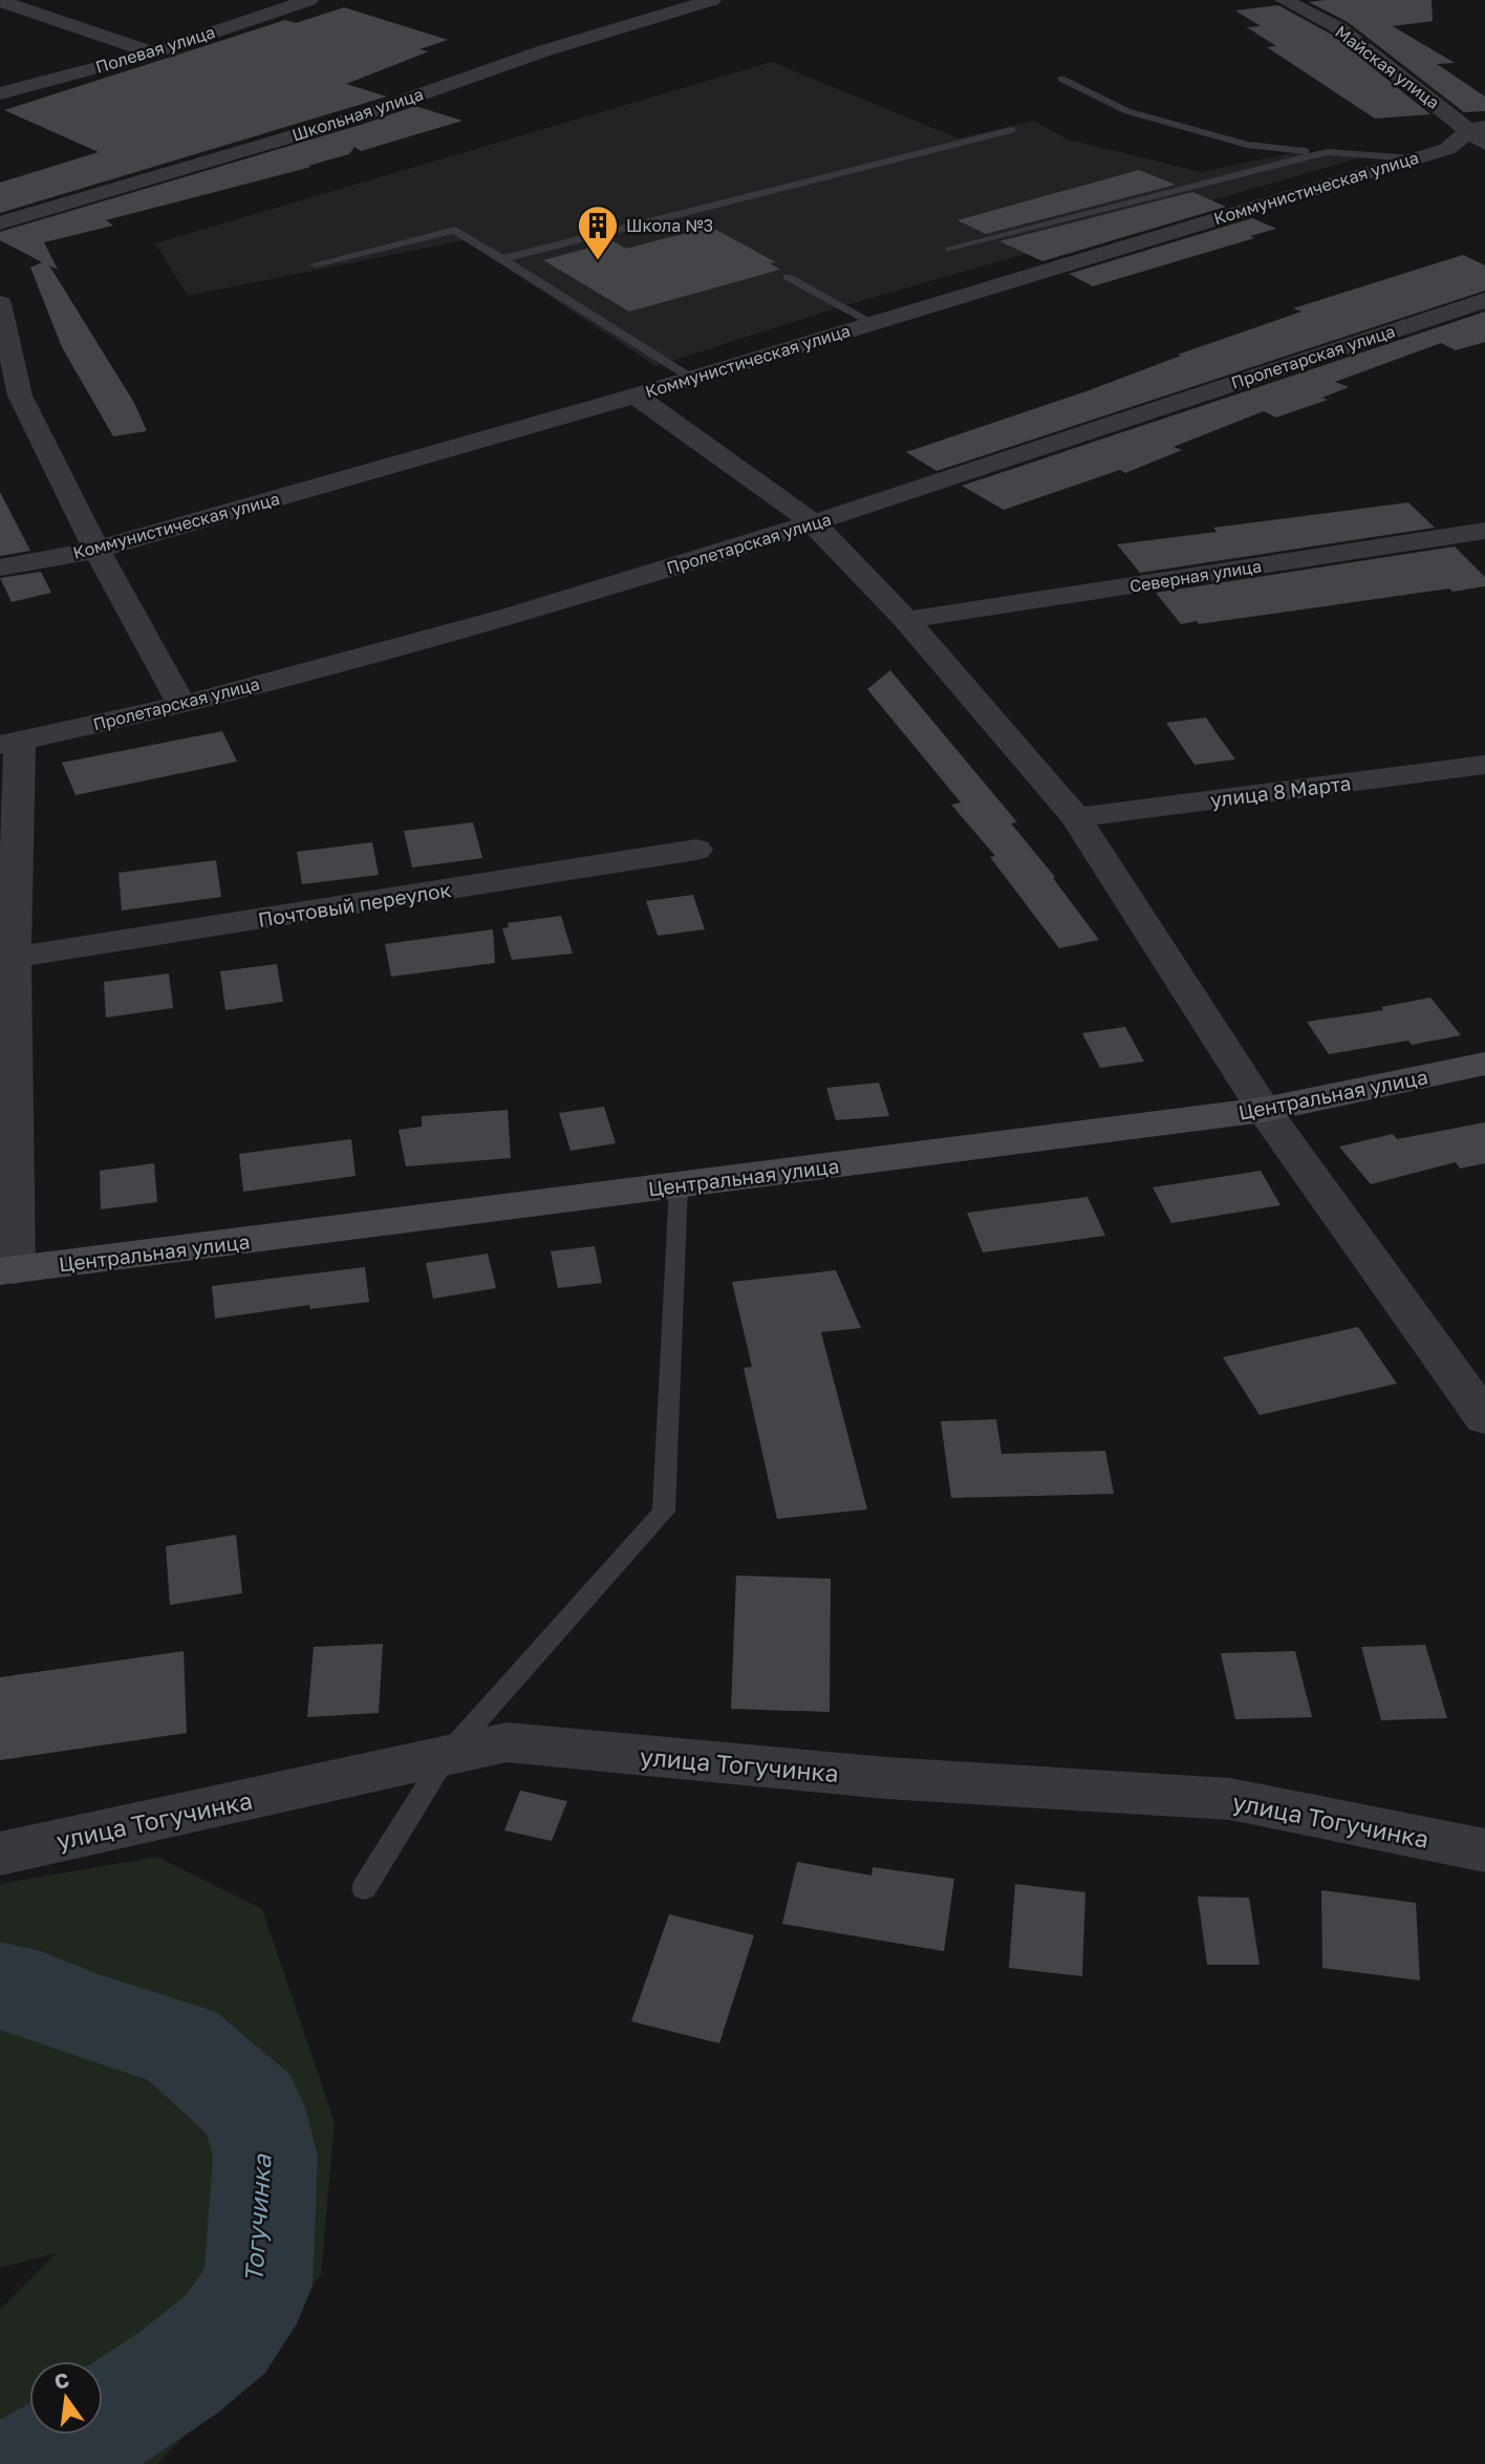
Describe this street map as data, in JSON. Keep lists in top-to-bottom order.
{
  "streets": {
    "main road": ["Центральная улица"],
    "street": [
      "Полевая улица",
      "Майская улица",
      "Школьная улица",
      "Коммунистическая улица",
      "Пролетарская улица",
      "Северная улица",
      "улица 8 Марта",
      "Почтовый переулок",
      "улица Тогучинка"
    ]
  },
  "crossings": [
    ["Майская улица", "Коммунистическая улица"]
  ],
  "water": ["Тогучинка"],
  "places": {
    "building": ["Школа №3"]
  },
  "north": "top"
}
